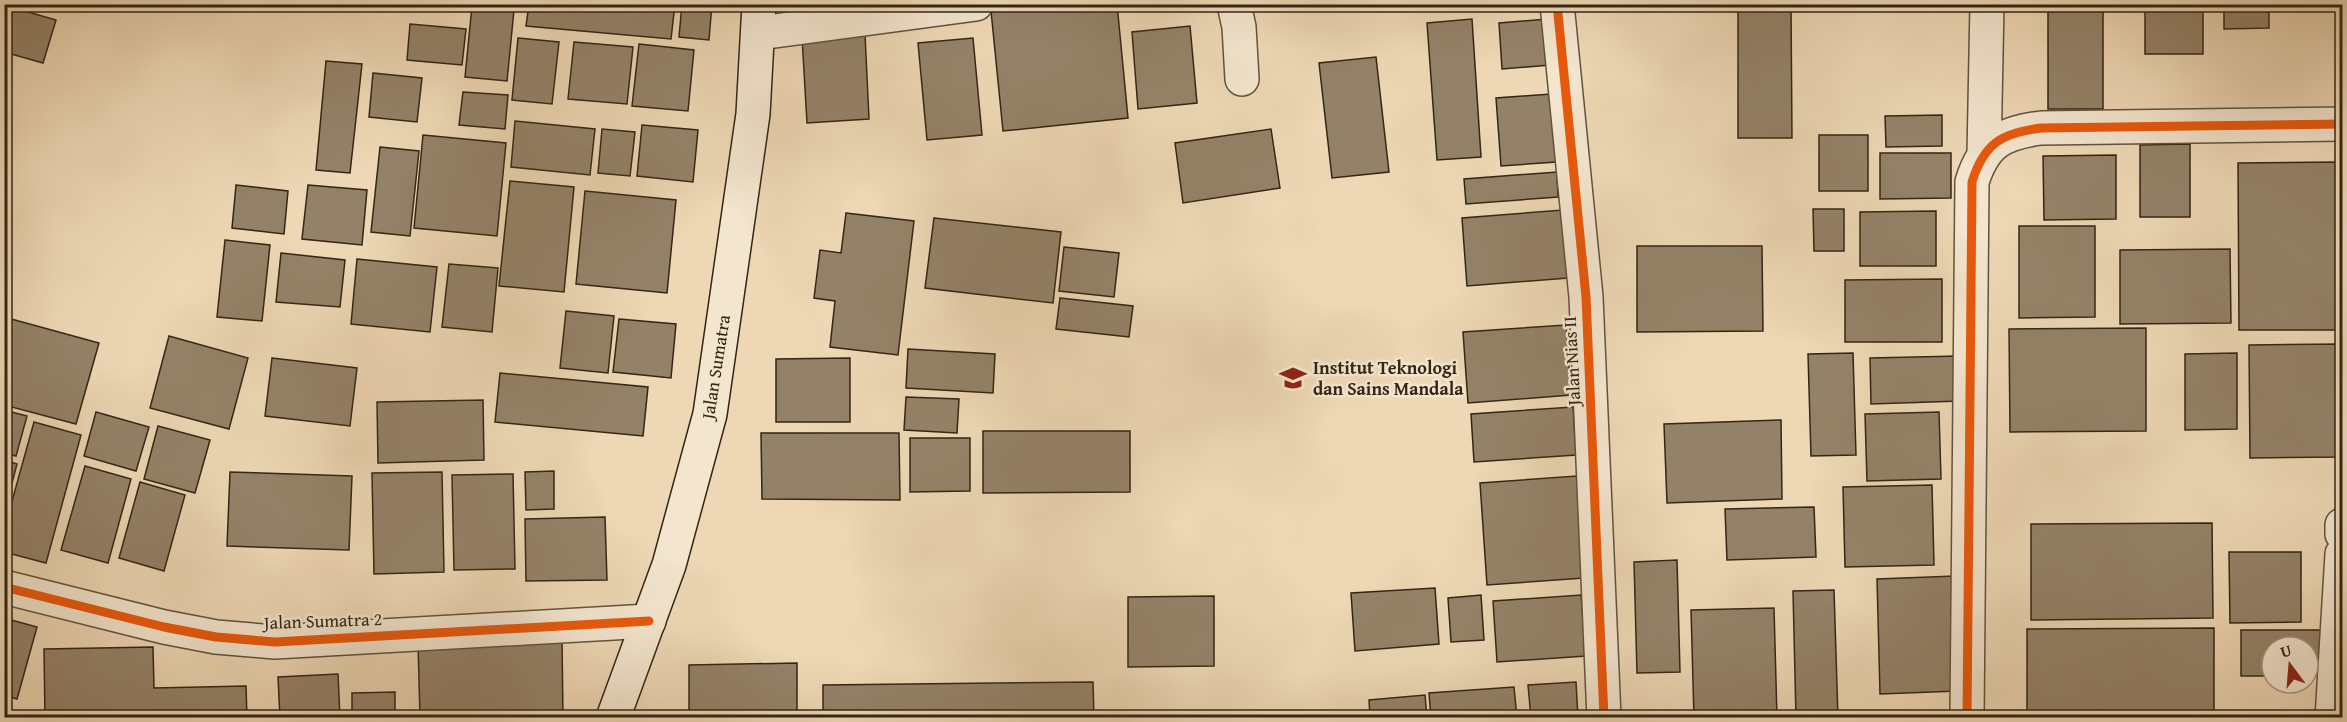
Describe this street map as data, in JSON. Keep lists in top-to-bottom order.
{
  "streets": {
    "street": ["Jalan Nias II", "Jalan Sumatra", "Jalan Sumatra 2"]
  },
  "crossings": [
    ["Jalan Sumatra", "Jalan Sumatra 2"]
  ],
  "places": {
    "school or university": ["Institut Teknologi dan Sains Mandala"]
  },
  "north": "top"
}
